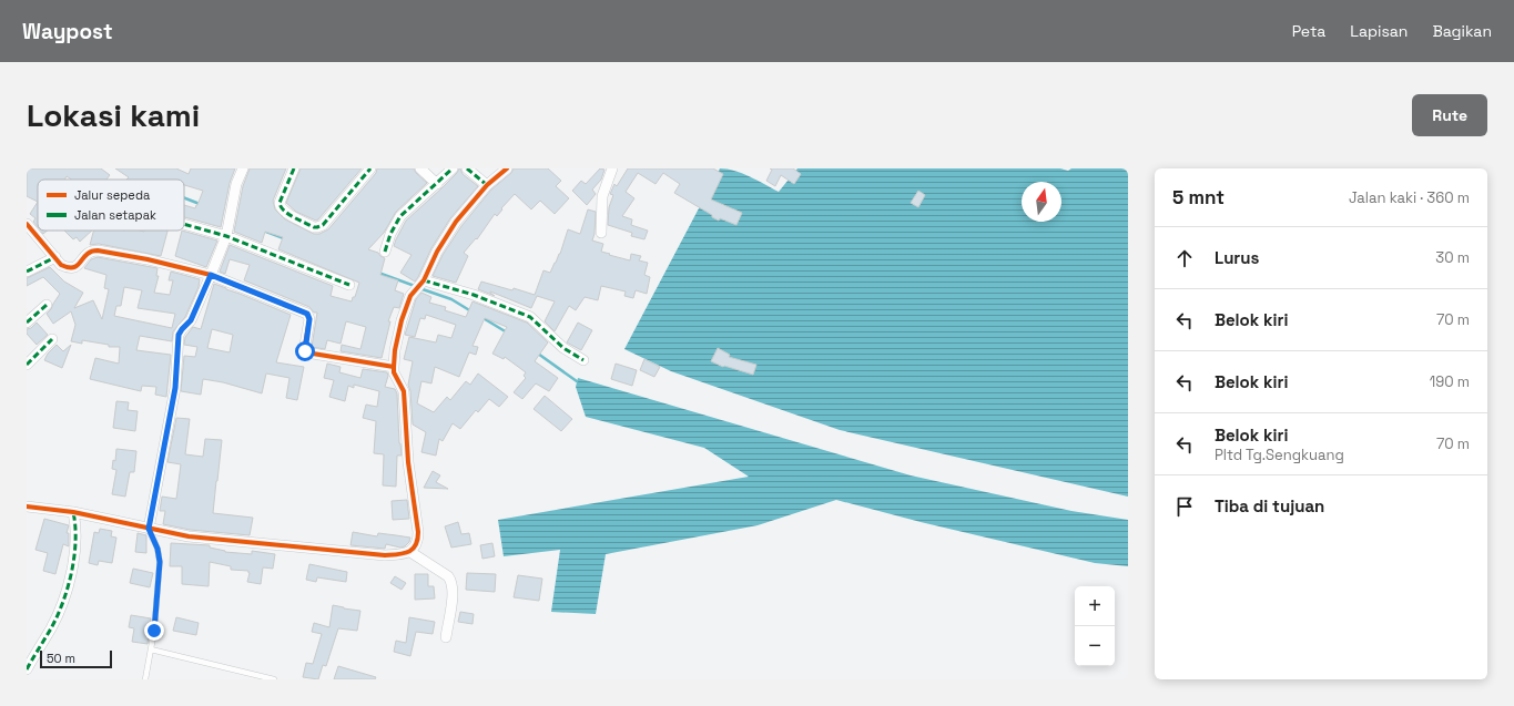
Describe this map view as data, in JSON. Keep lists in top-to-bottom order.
{
  "legend": ["Jalur sepeda", "Jalan setapak"],
  "scale_bar": "50 m",
  "north": "top",
  "page": {
    "header": "Waypost",
    "nav": ["Peta", "Lapisan", "Bagikan"],
    "buttons": "Rute",
    "title": "Lokasi kami",
    "heading": ["5 mnt", "Jalan kaki · 360 m"],
    "list": [
      ["Lurus", "30 m"],
      ["Belok kiri", "70 m"],
      ["Belok kiri", "190 m"],
      ["Belok kiri", "Pltd Tg.Sengkuang", "70 m"],
      "Tiba di tujuan"
    ],
    "map_buttons": ["+", "−"],
    "scale": "50 m"
  }
}
